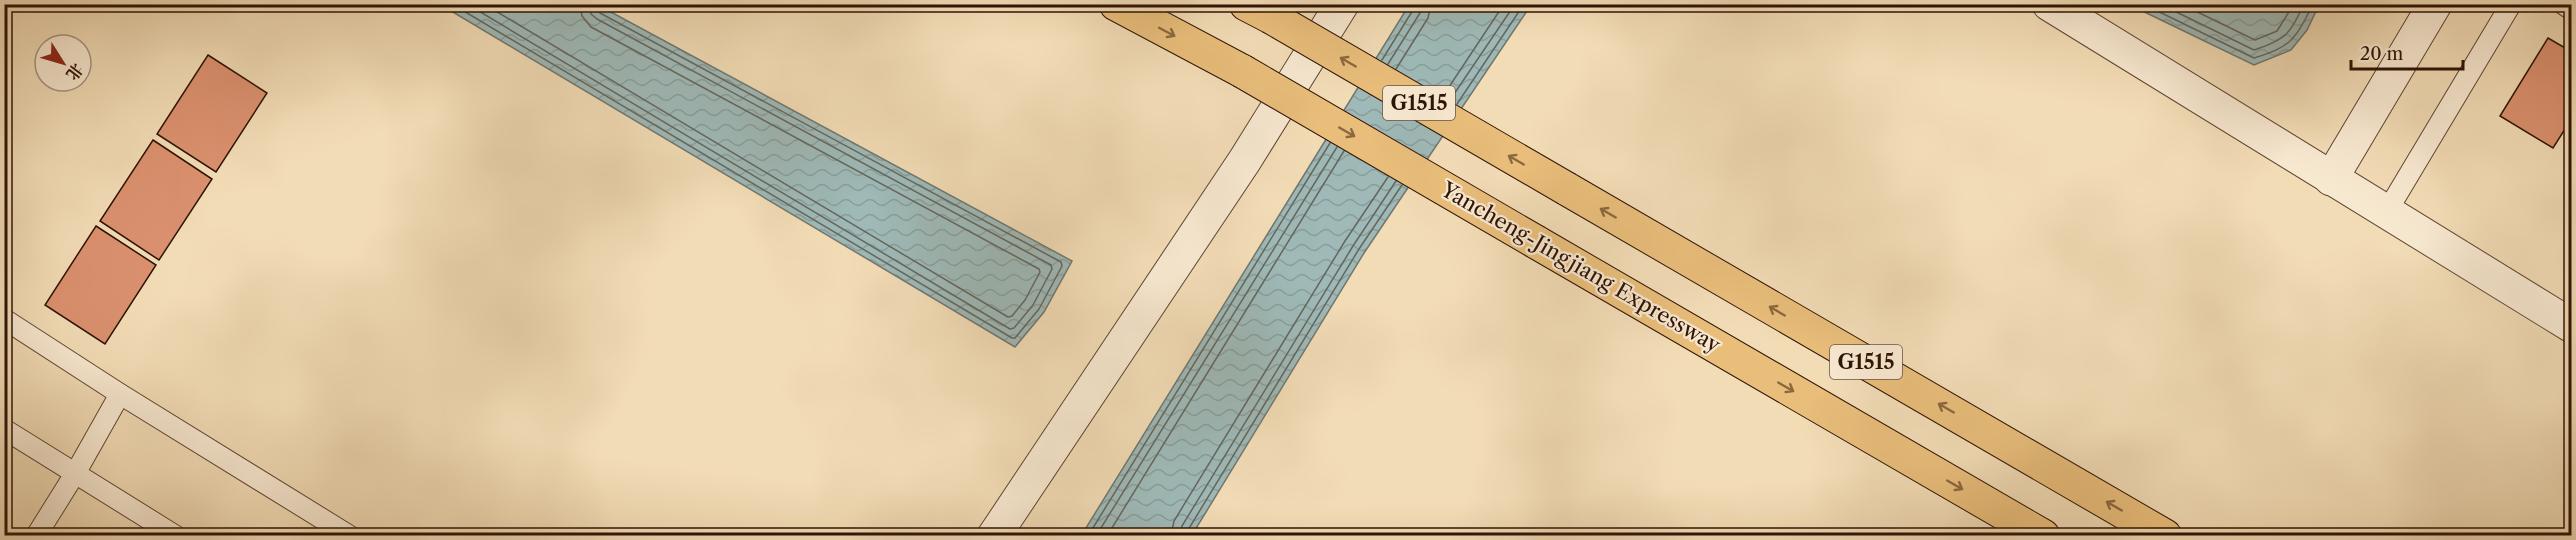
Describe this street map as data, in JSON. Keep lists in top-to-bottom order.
{
  "streets": {
    "highway": ["G1515", "Yancheng-Jingjiang Expressway"]
  },
  "scale_bar": "20 m",
  "north": "bottom right"
}
